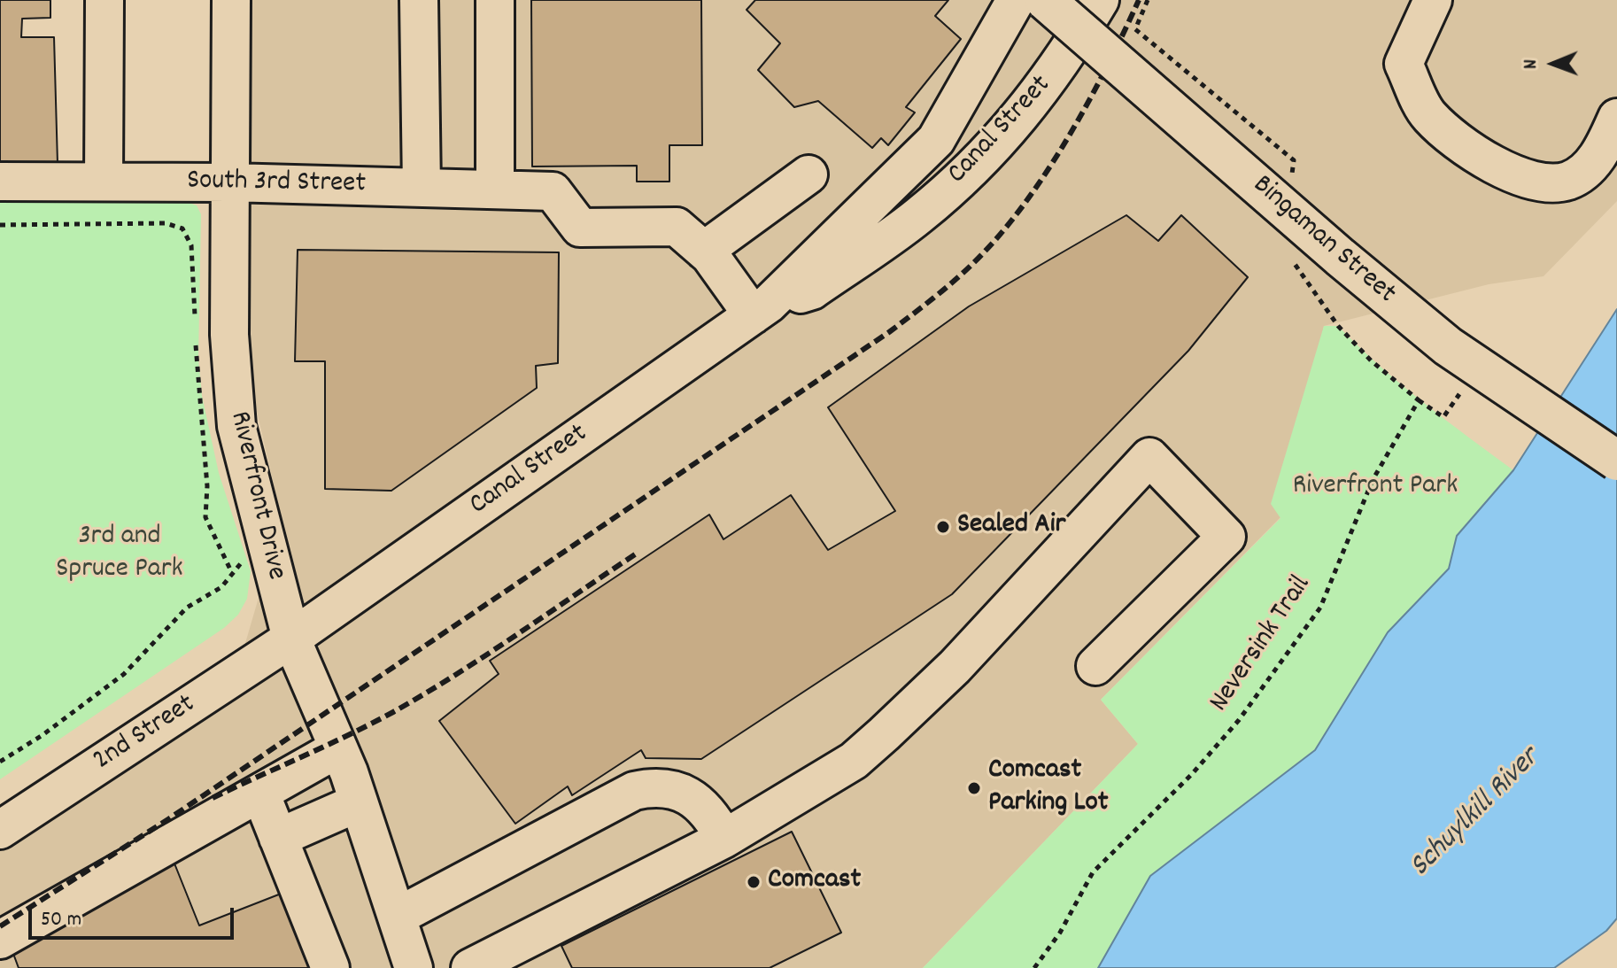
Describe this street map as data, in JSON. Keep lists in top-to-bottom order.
{
  "streets": {
    "main road": ["Bingaman Street"],
    "street": [
      "Canal Street",
      "South 3rd Street",
      "Riverfront Drive",
      "2nd Street"
    ],
    "path": ["Neversink Trail"]
  },
  "crossings": [
    ["Canal Street", "Riverfront Drive"],
    ["Canal Street", "2nd Street"],
    ["South 3rd Street", "Riverfront Drive"],
    ["Riverfront Drive", "2nd Street"]
  ],
  "water": ["Schuylkill River"],
  "parks": ["Riverfront Park", "3rd and Spruce Park"],
  "places": ["Sealed Air", "Comcast Parking Lot", "Comcast"],
  "scale_bar": "50 m",
  "north": "left"
}
